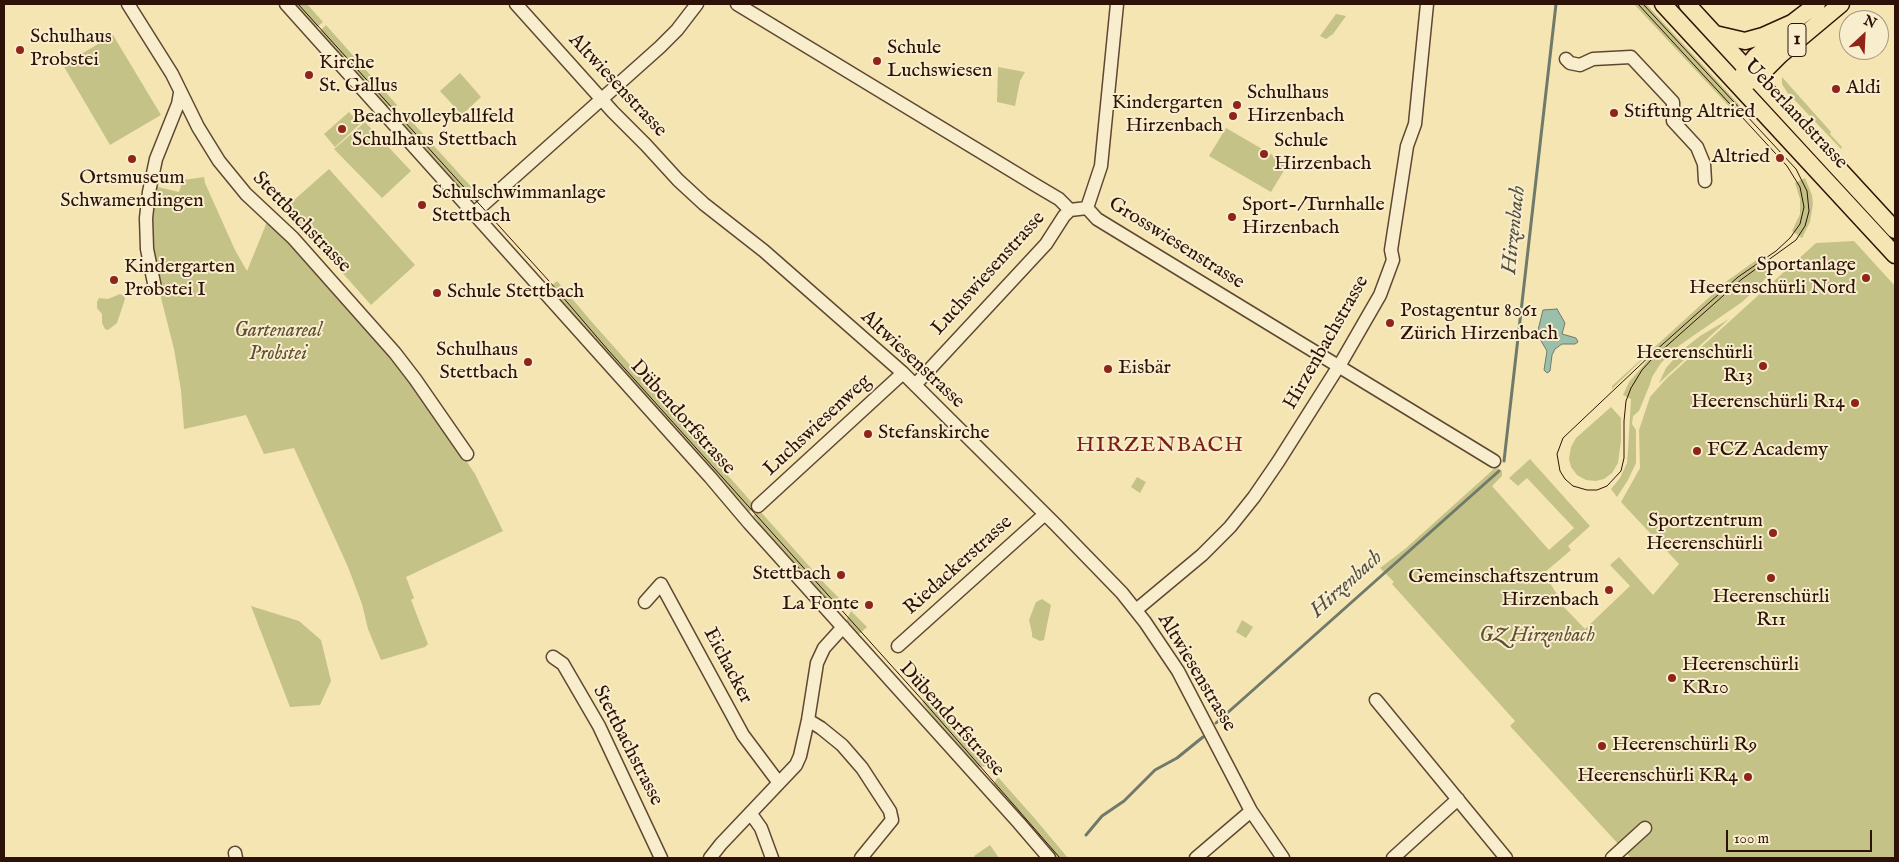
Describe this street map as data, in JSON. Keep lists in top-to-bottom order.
{
  "streets": {
    "main road": ["1", "Ueberlandstrasse"],
    "street": [
      "Altwiesenstrasse",
      "Stettbachstrasse",
      "Grosswiesenstrasse",
      "Luchswiesenstrasse",
      "Hirzenbachstrasse",
      "Dübendorfstrasse",
      "Luchswiesenweg",
      "Riedackerstrasse",
      "Eichacker"
    ]
  },
  "crossings": [
    ["1", "Ueberlandstrasse"],
    ["Altwiesenstrasse", "Luchswiesenstrasse"],
    ["Altwiesenstrasse", "Hirzenbachstrasse"],
    ["Altwiesenstrasse", "Luchswiesenweg"],
    ["Altwiesenstrasse", "Riedackerstrasse"],
    ["Grosswiesenstrasse", "Luchswiesenstrasse"],
    ["Grosswiesenstrasse", "Hirzenbachstrasse"]
  ],
  "districts": ["HIRZENBACH"],
  "water": ["Hirzenbach"],
  "parks": ["Gartenareal Probstei", "GZ Hirzenbach"],
  "places": [
    "Schulhaus Probstei",
    "Schule Luchswiesen",
    "Kirche St. Gallus",
    "Aldi",
    "Schulhaus Hirzenbach",
    "Stiftung Altried",
    "Kindergarten Hirzenbach",
    "Beachvolleyballfeld Schulhaus Stettbach",
    "Schule Hirzenbach",
    "Altried",
    "Ortsmuseum Schwamendingen",
    "Schulschwimmanlage Stettbach",
    "Sport-/Turnhalle Hirzenbach",
    "Sportanlage Heerenschürli Nord",
    "Kindergarten Probstei I",
    "Schule Stettbach",
    "Postagentur 8061 Zürich Hirzenbach",
    "Schulhaus Stettbach",
    "Heerenschürli R13",
    "Eisbär",
    "Heerenschürli R14",
    "Stefanskirche",
    "FCZ Academy",
    "Sportzentrum Heerenschürli",
    "Stettbach",
    "Heerenschürli R11",
    "Gemeinschaftszentrum Hirzenbach",
    "La Fonte",
    "Heerenschürli KR10",
    "Heerenschürli R9",
    "Heerenschürli KR4"
  ],
  "scale_bar": "100 m",
  "north": "top right"
}
